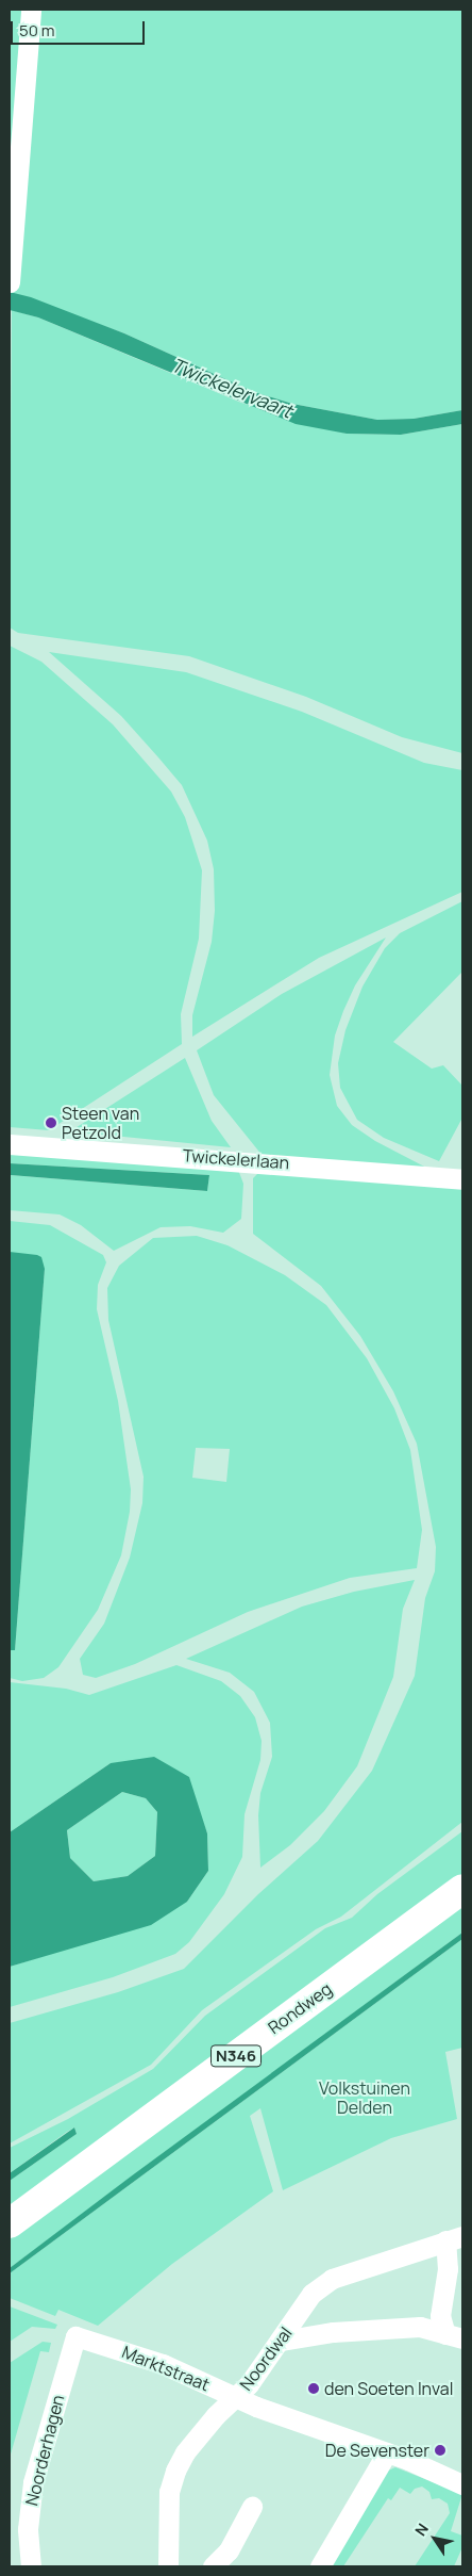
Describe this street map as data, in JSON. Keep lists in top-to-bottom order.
{
  "streets": {
    "main road": ["Rondweg", "N346"],
    "street": [
      "Twickelerlaan",
      "Noordwal",
      "Marktstraat",
      "Noorderhagen"
    ]
  },
  "crossings": [
    ["Noordwal", "Marktstraat"],
    ["Marktstraat", "Noorderhagen"]
  ],
  "water": ["Twickelervaart"],
  "parks": ["Volkstuinen Delden"],
  "places": ["Steen van Petzold", "den Soeten Inval", "De Sevenster"],
  "scale_bar": "50 m",
  "north": "top left"
}
